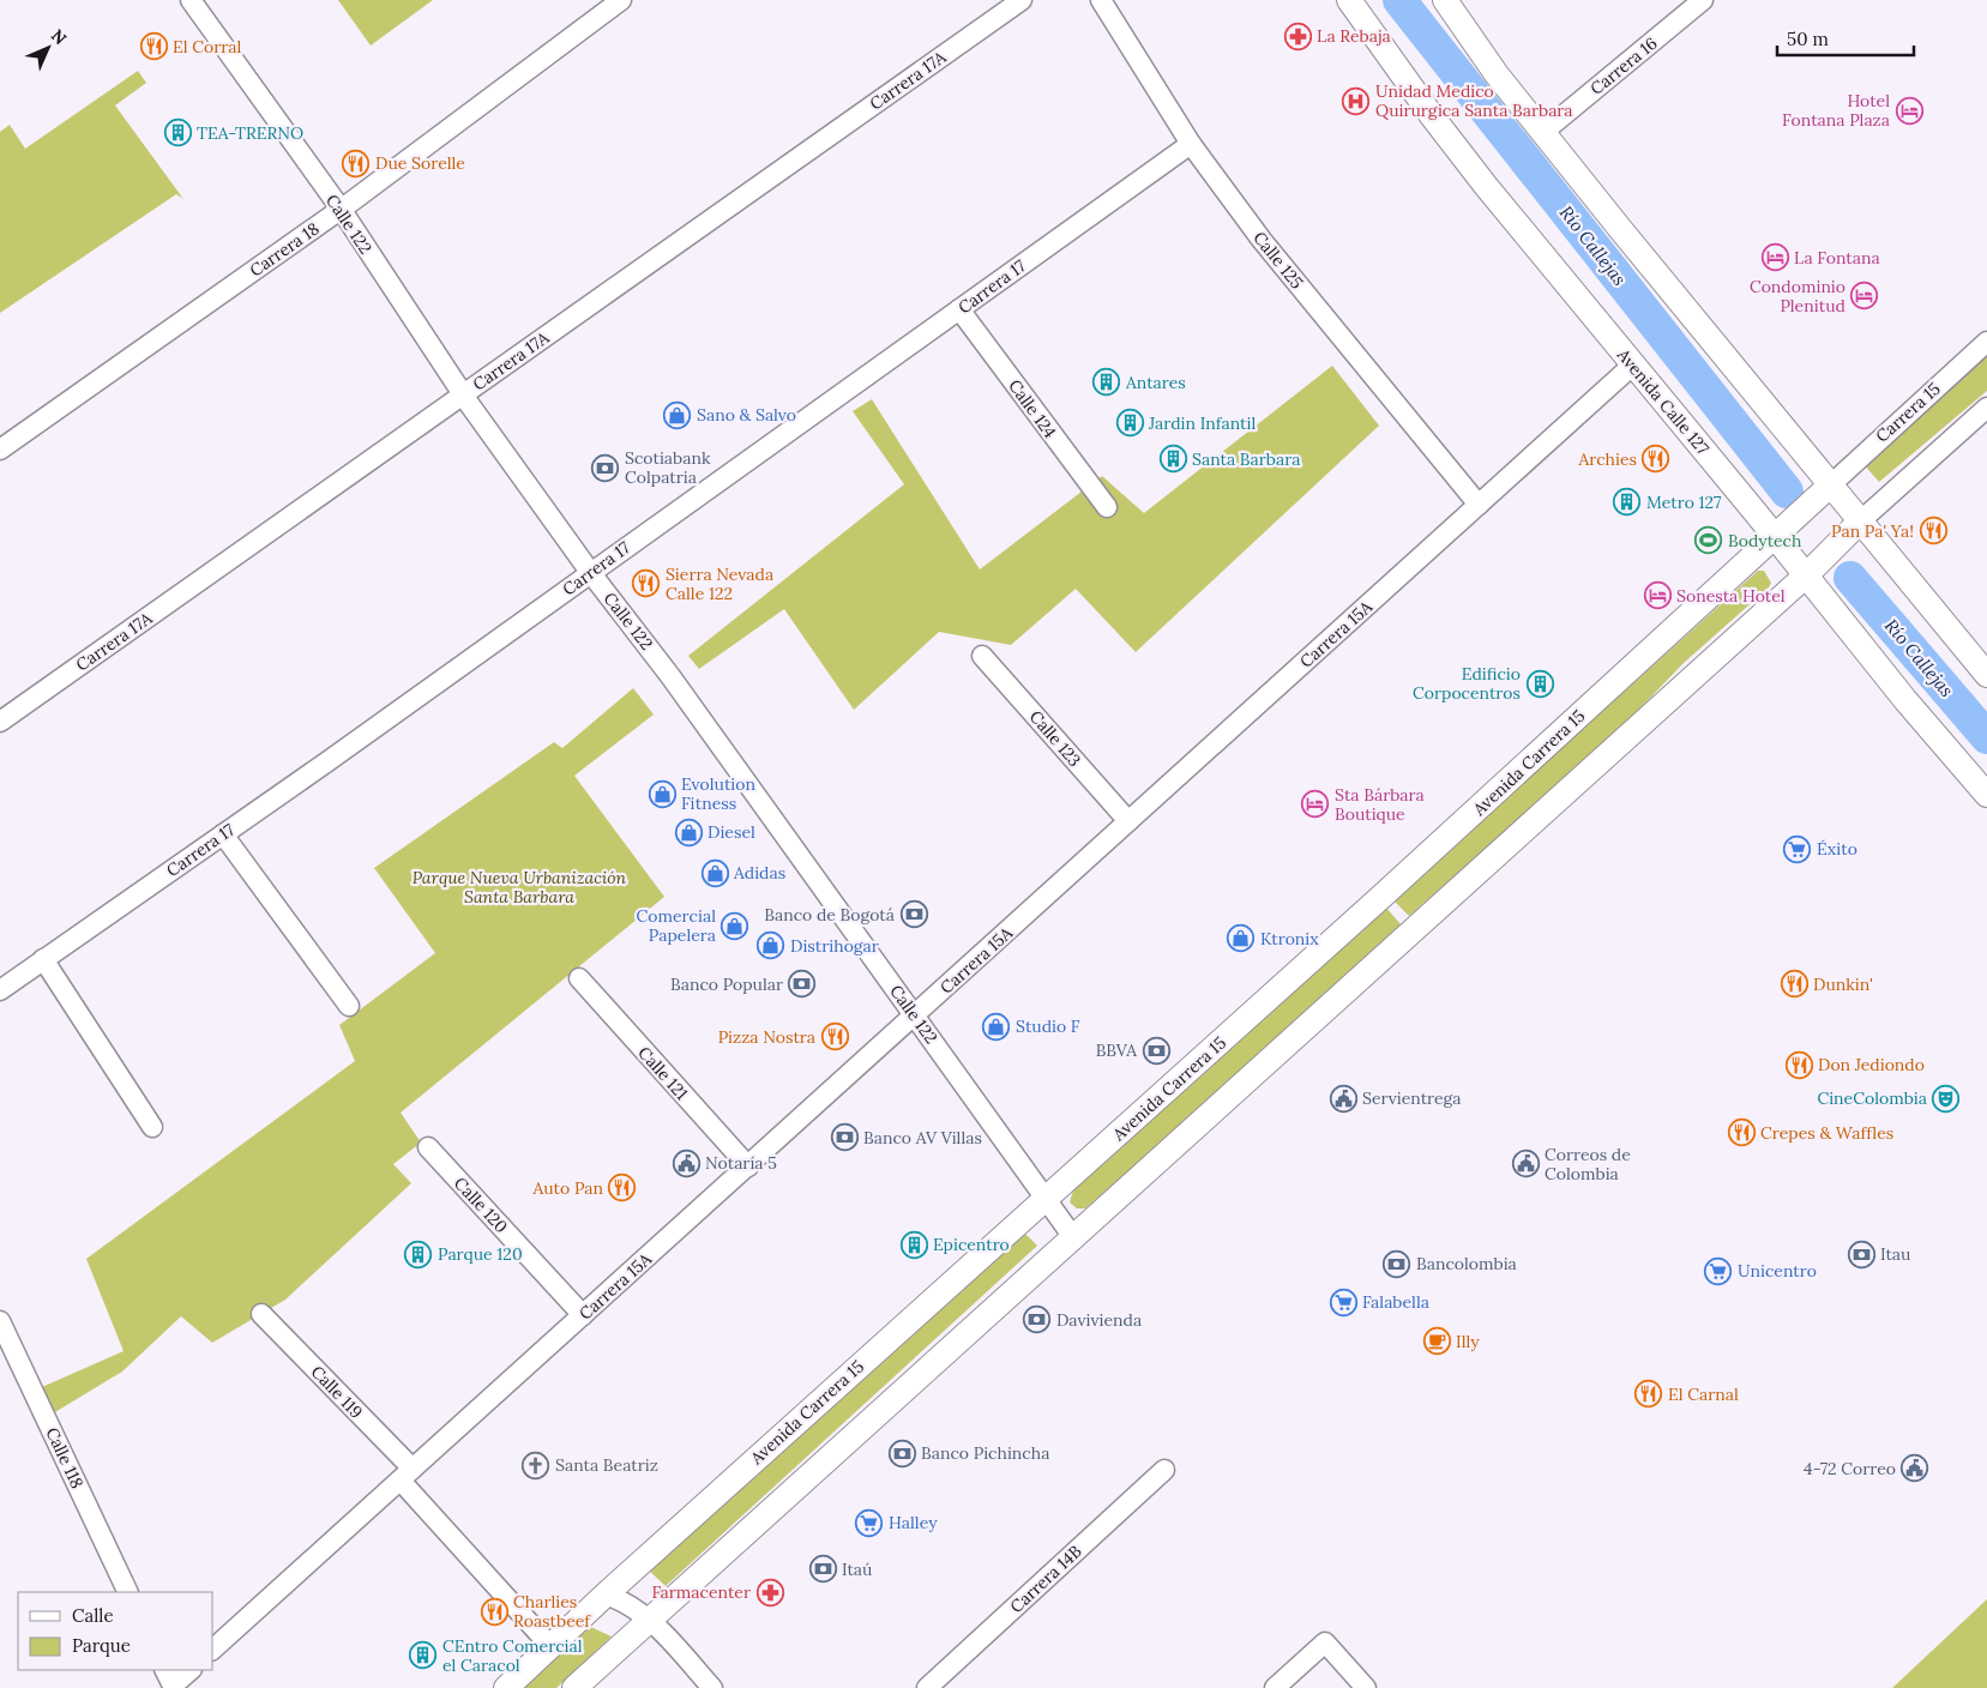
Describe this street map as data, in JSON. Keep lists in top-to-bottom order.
{
  "streets": {
    "main road": ["Avenida Calle 127", "Avenida Carrera 15"],
    "street": [
      "Carrera 16",
      "Carrera 17A",
      "Calle 122",
      "Carrera 18",
      "Calle 125",
      "Carrera 17",
      "Calle 124",
      "Carrera 15",
      "Carrera 15A",
      "Calle 123",
      "Calle 121",
      "Calle 120",
      "Calle 119",
      "Calle 118",
      "Carrera 14B"
    ]
  },
  "crossings": [
    ["Carrera 17A", "Calle 122"],
    ["Calle 122", "Carrera 18"],
    ["Calle 122", "Carrera 17"],
    ["Calle 122", "Carrera 15A"],
    ["Calle 122", "Avenida Carrera 15"],
    ["Calle 125", "Carrera 17"],
    ["Calle 125", "Carrera 15A"],
    ["Carrera 17", "Calle 124"],
    ["Avenida Calle 127", "Carrera 15A"],
    ["Avenida Calle 127", "Avenida Carrera 15"],
    ["Carrera 15", "Avenida Carrera 15"],
    ["Carrera 15A", "Calle 123"],
    ["Carrera 15A", "Calle 121"],
    ["Carrera 15A", "Calle 120"],
    ["Carrera 15A", "Calle 119"],
    ["Avenida Carrera 15", "Calle 119"]
  ],
  "water": ["Río Callejas"],
  "parks": ["Parque Nueva Urbanización Santa Barbara"],
  "places": {
    "pharmacy": ["La Rebaja", "Farmacenter"],
    "restaurant": [
      "El Corral",
      "Due Sorelle",
      "Archies",
      "Pan Pa' Ya!",
      "Sierra Nevada Calle 122",
      "Dunkin'",
      "Pizza Nostra",
      "Don Jediondo",
      "Crepes & Waffles",
      "Auto Pan",
      "El Carnal",
      "Charlies Roastbeef"
    ],
    "hospital": ["Unidad Medico Quirurgica Santa Barbara"],
    "hotel": [
      "Hotel Fontana Plaza",
      "La Fontana",
      "Condominio Plenitud",
      "Sonesta Hotel",
      "Sta Bárbara Boutique"
    ],
    "building": [
      "TEA-TRERNO",
      "Antares",
      "Jardin Infantil",
      "Santa Barbara",
      "Metro 127",
      "Edificio Corpocentros",
      "Epicentro",
      "Parque 120",
      "CEntro Comercial el Caracol"
    ],
    "shop": [
      "Sano & Salvo",
      "Evolution Fitness",
      "Diesel",
      "Adidas",
      "Comercial Papelera",
      "Ktronix",
      "Distrihogar",
      "Studio F"
    ],
    "bank": [
      "Scotiabank Colpatria",
      "Banco de Bogotá",
      "Banco Popular",
      "BBVA",
      "Banco AV Villas",
      "Itau",
      "Bancolombia",
      "Davivienda",
      "Banco Pichincha",
      "Itaú"
    ],
    "sports": ["Bodytech"],
    "supermarket": [
      "Éxito",
      "Unicentro",
      "Falabella",
      "Halley"
    ],
    "public building": [
      "Servientrega",
      "Notaría 5",
      "Correos de Colombia",
      "4-72 Correo"
    ],
    "theatre": ["CineColombia"],
    "cafe": ["Illy"],
    "church": ["Santa Beatriz"]
  },
  "legend": ["Calle", "Parque"],
  "scale_bar": "50 m",
  "north": "top right"
}
